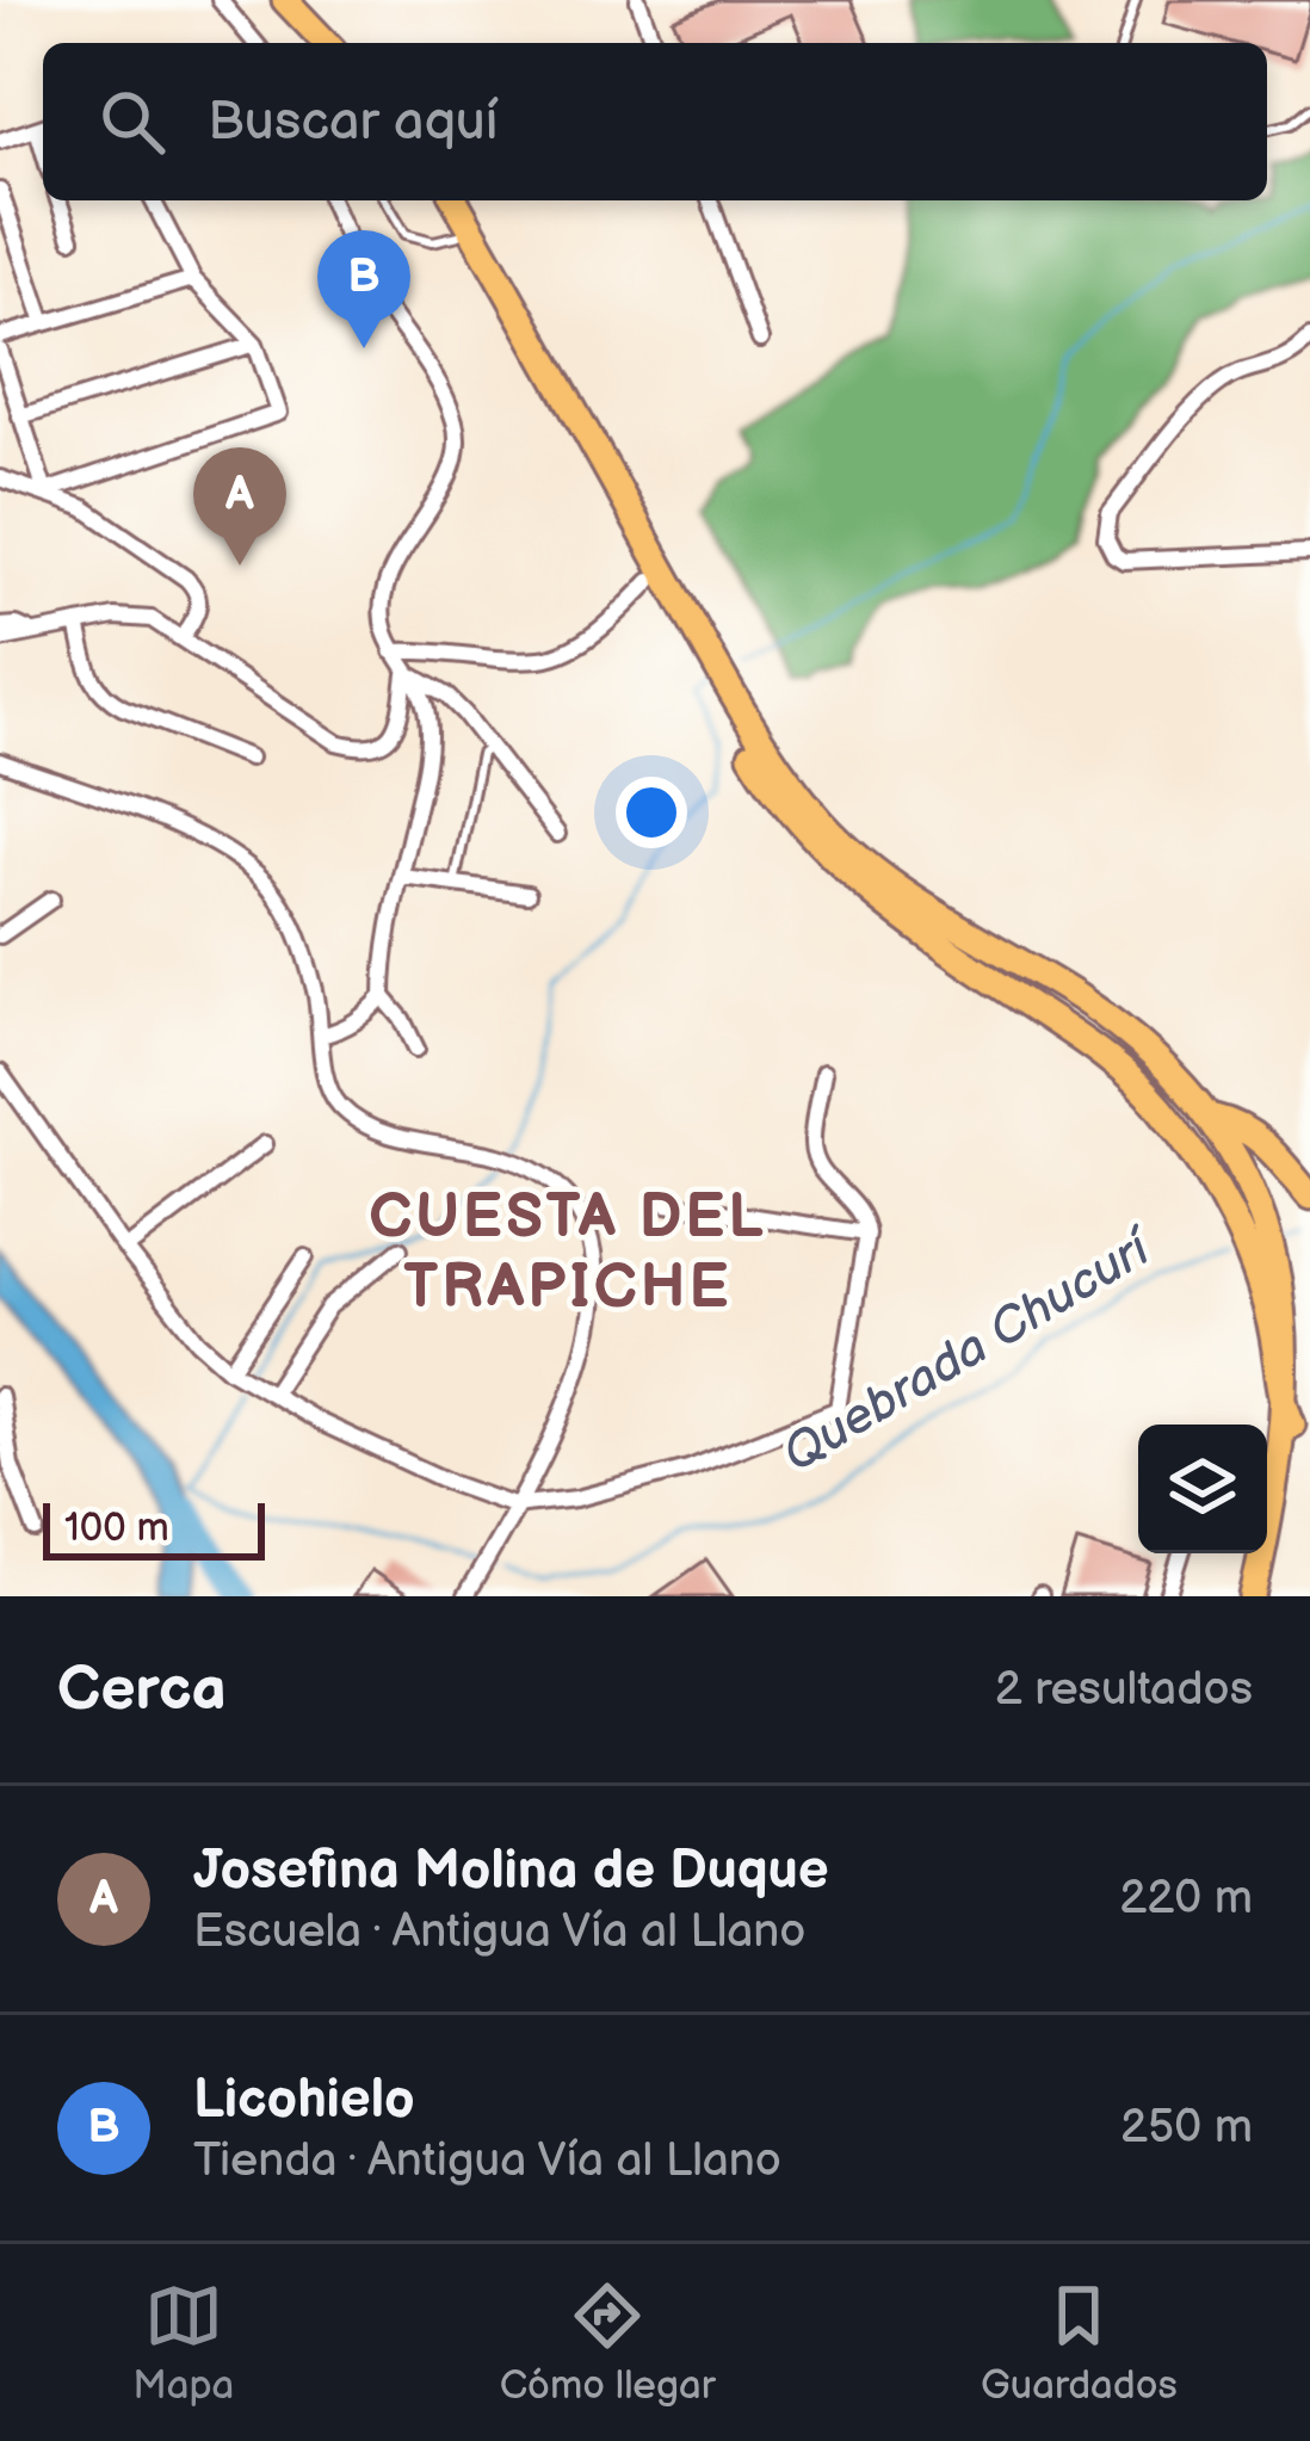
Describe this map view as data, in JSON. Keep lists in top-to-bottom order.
{
  "districts": ["CUESTA DEL TRAPICHE"],
  "water": ["Quebrada Chucurí"],
  "scale_bar": "100 m",
  "page": {
    "search": "Buscar aquí",
    "pins": ["B", "A"],
    "scale": "100 m",
    "heading": ["Cerca", "2 resultados"],
    "list": [
      {
        "mark": "A",
        "name": "Josefina Molina de Duque",
        "note": "Escuela · Antigua Vía al Llano",
        "value": "220 m"
      },
      {
        "mark": "B",
        "name": "Licohielo",
        "note": "Tienda · Antigua Vía al Llano",
        "value": "250 m"
      }
    ],
    "nav": ["Mapa", "Cómo llegar", "Guardados"]
  }
}
